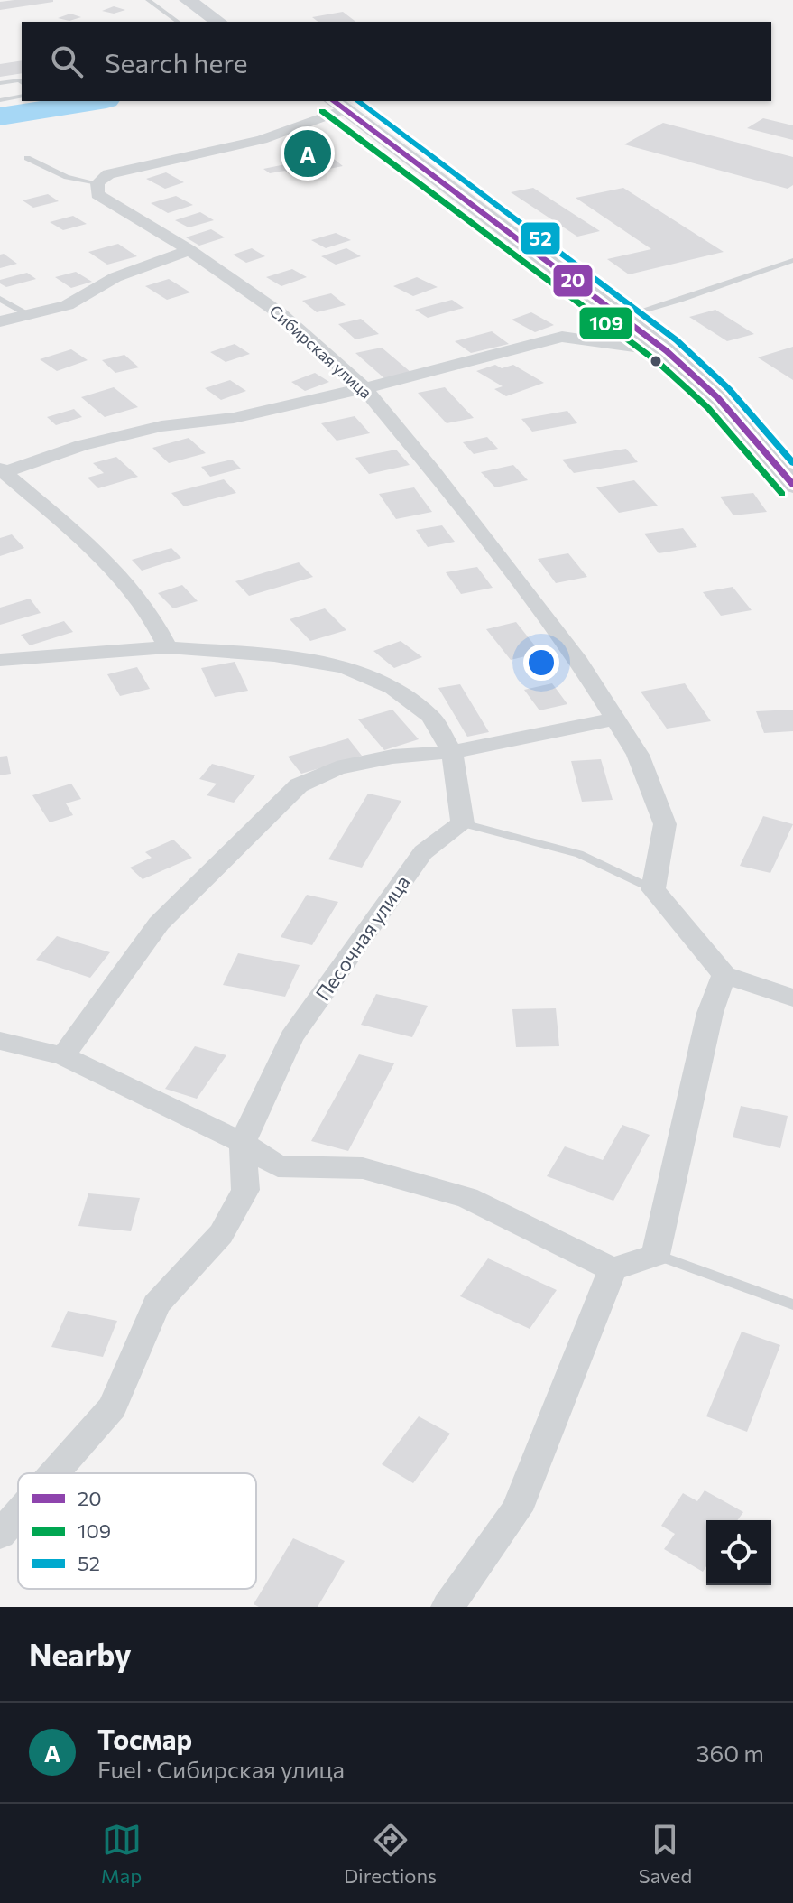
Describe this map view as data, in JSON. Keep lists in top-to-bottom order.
{
  "streets": {
    "street": ["Сибирская улица", "Песочная улица"]
  },
  "lines": ["transit line 20", "transit line 52", "transit line 109"],
  "legend": ["20", "109", "52"],
  "page": {
    "search": "Search here",
    "pins": "A",
    "heading": "Nearby",
    "list": [
      {
        "mark": "A",
        "name": "Тосмар",
        "note": "Fuel · Сибирская улица",
        "value": "360 m"
      }
    ],
    "nav": ["Map", "Directions", "Saved"]
  }
}
